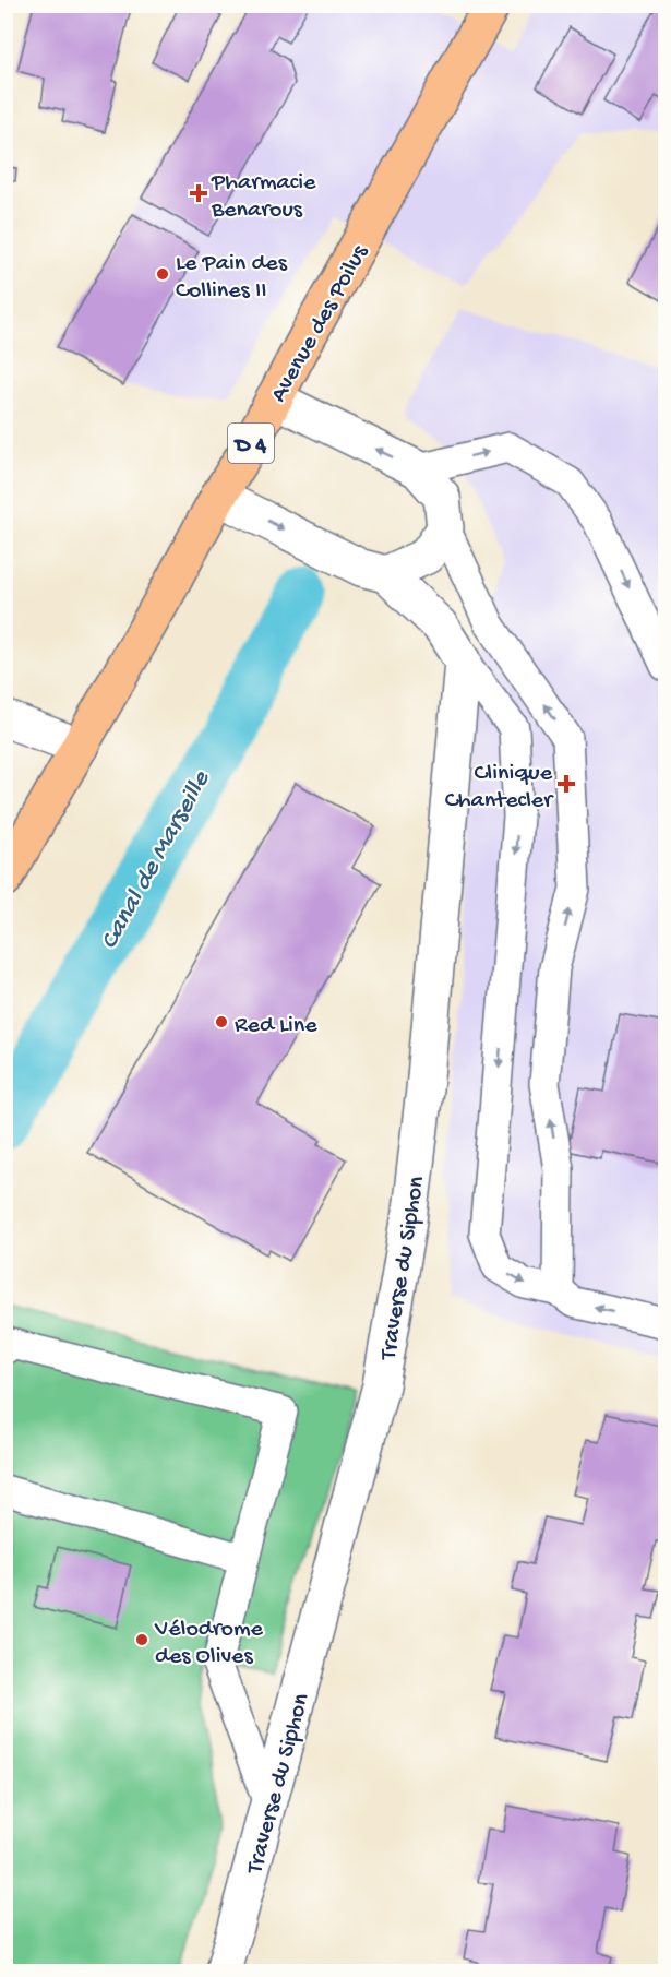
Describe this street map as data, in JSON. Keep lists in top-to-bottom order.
{
  "streets": {
    "main road": ["Avenue des Poilus", "D 4"],
    "street": ["Traverse du Siphon"]
  },
  "water": ["Canal de Marseille"],
  "places": {
    "health": ["Pharmacie Benarous", "Clinique Chantecler"],
    "other": ["Le Pain des Collines II", "Red Line", "Vélodrome des Olives"]
  }
}
